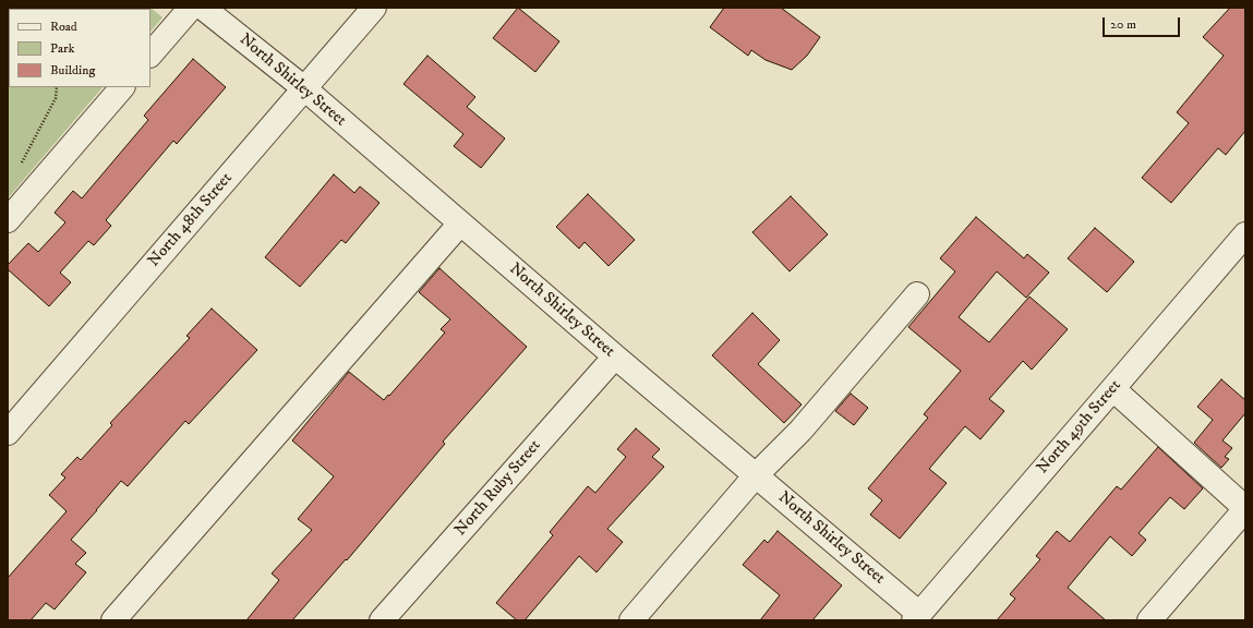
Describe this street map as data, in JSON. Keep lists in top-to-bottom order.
{
  "streets": {
    "street": [
      "North Shirley Street",
      "North 48th Street",
      "North 49th Street",
      "North Ruby Street"
    ]
  },
  "crossings": [
    ["North Shirley Street", "North 48th Street"],
    ["North Shirley Street", "North 49th Street"],
    ["North Shirley Street", "North Ruby Street"]
  ],
  "legend": ["Road", "Park", "Building"],
  "scale_bar": "20 m"
}
